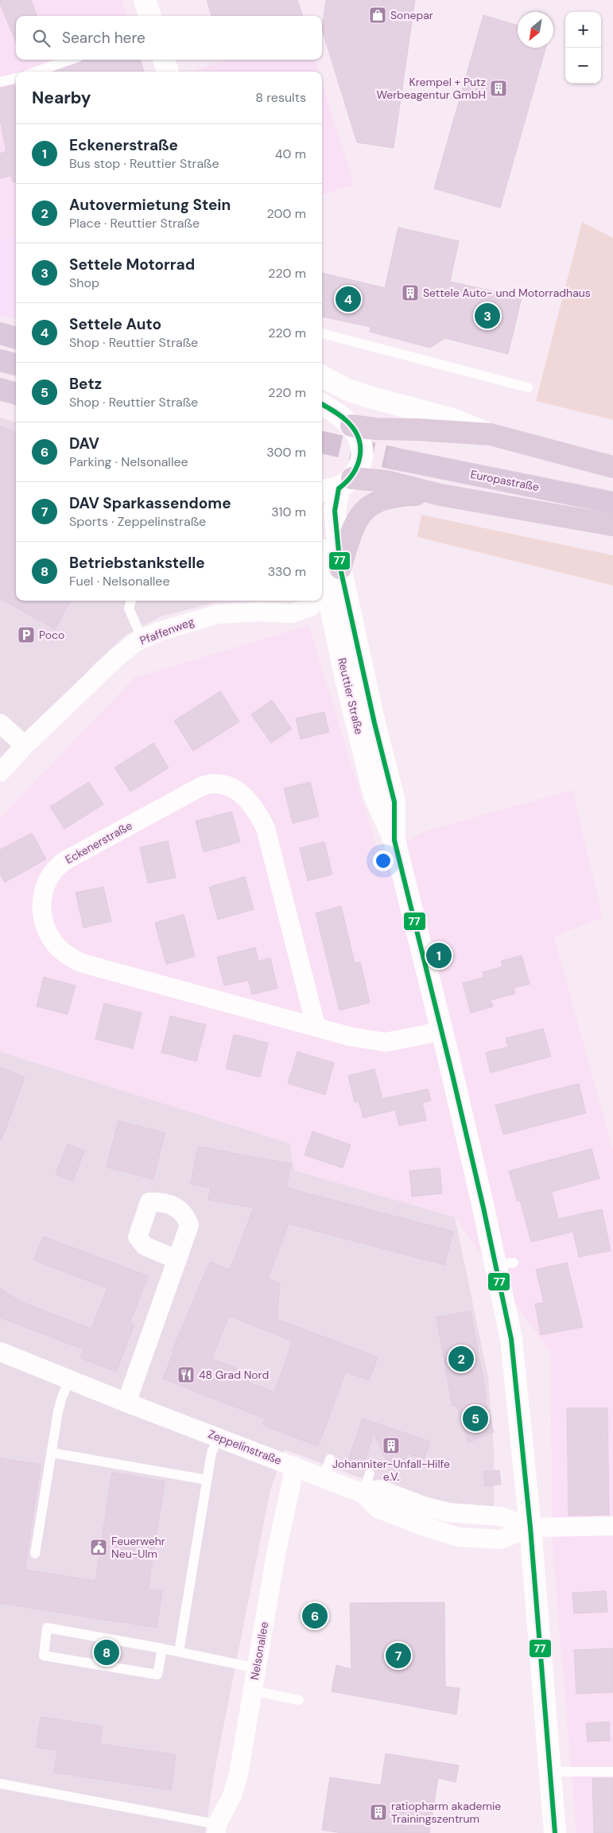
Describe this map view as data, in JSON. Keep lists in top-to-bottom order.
{
  "streets": {
    "highway": ["Europastraße"],
    "main road": ["Reuttier Straße"],
    "street": [
      "Pfaffenweg",
      "Eckenerstraße",
      "Zeppelinstraße",
      "Nelsonallee"
    ]
  },
  "crossings": [
    ["Pfaffenweg", "Reuttier Straße"],
    ["Reuttier Straße", "Eckenerstraße"],
    ["Reuttier Straße", "Zeppelinstraße"],
    ["Zeppelinstraße", "Nelsonallee"]
  ],
  "places": {
    "shop": ["Sonepar"],
    "building": [
      "Krempel + Putz Werbeagentur GmbH",
      "Settele Auto- und Motorradhaus",
      "Johanniter-Unfall-Hilfe e.V.",
      "ratiopharm akademie Trainingszentrum"
    ],
    "parking": ["Poco"],
    "restaurant": ["48 Grad Nord"],
    "public building": ["Feuerwehr Neu-Ulm"]
  },
  "lines": ["transit line 77"],
  "north": "bottom left",
  "page": {
    "map_buttons": ["+", "−"],
    "search": "Search here",
    "heading": ["Nearby", "8 results"],
    "list": [
      {
        "mark": "1",
        "name": "Eckenerstraße",
        "note": "Bus stop · Reuttier Straße",
        "value": "40 m"
      },
      {
        "mark": "2",
        "name": "Autovermietung Stein",
        "note": "Place · Reuttier Straße",
        "value": "200 m"
      },
      {
        "mark": "3",
        "name": "Settele Motorrad",
        "note": "Shop",
        "value": "220 m"
      },
      {
        "mark": "4",
        "name": "Settele Auto",
        "note": "Shop · Reuttier Straße",
        "value": "220 m"
      },
      {
        "mark": "5",
        "name": "Betz",
        "note": "Shop · Reuttier Straße",
        "value": "220 m"
      },
      {
        "mark": "6",
        "name": "DAV",
        "note": "Parking · Nelsonallee",
        "value": "300 m"
      },
      {
        "mark": "7",
        "name": "DAV Sparkassendome",
        "note": "Sports · Zeppelinstraße",
        "value": "310 m"
      },
      {
        "mark": "8",
        "name": "Betriebstankstelle",
        "note": "Fuel · Nelsonallee",
        "value": "330 m"
      }
    ],
    "pins": [
      "4",
      "3",
      "1",
      "2",
      "5",
      "6",
      "8",
      "7"
    ]
  }
}
